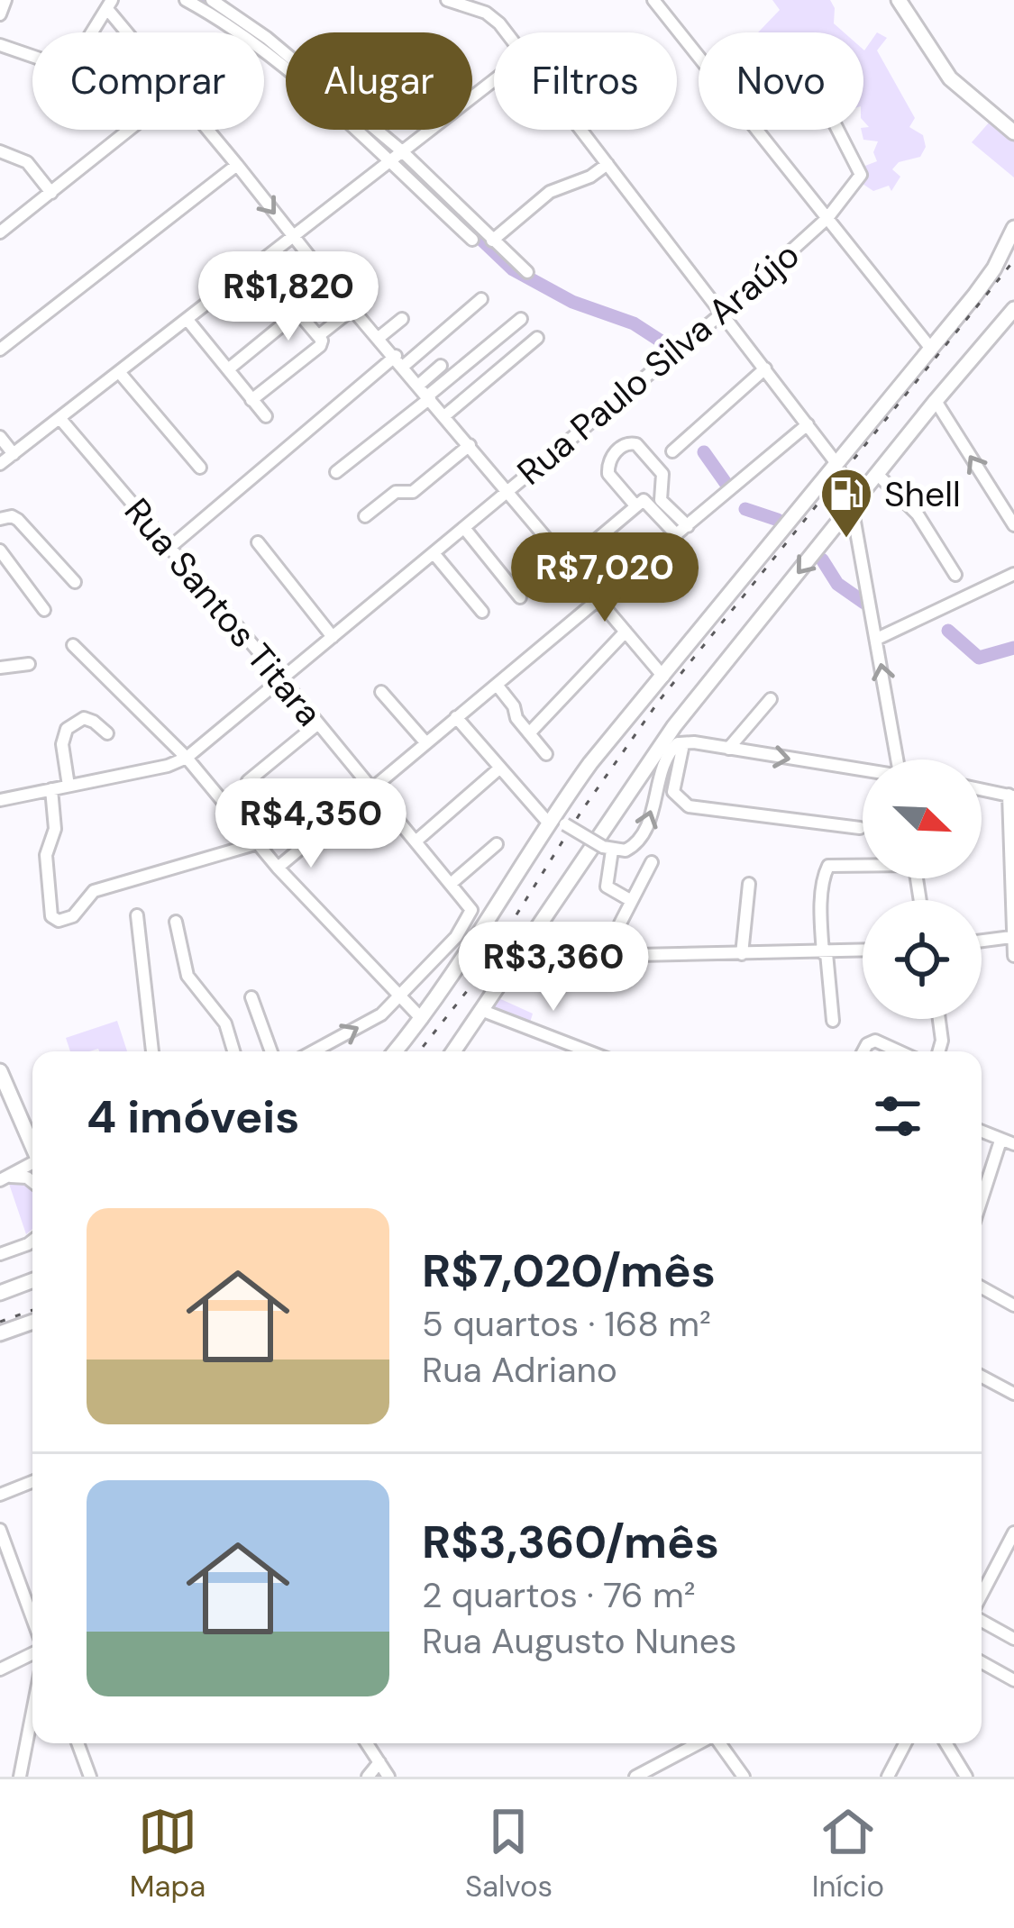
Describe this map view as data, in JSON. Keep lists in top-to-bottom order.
{
  "streets": {
    "street": ["Rua Paulo Silva Araújo", "Rua Santos Titara"]
  },
  "crossings": [
    ["Rua Paulo Silva Araújo", "Rua Santos Titara"]
  ],
  "places": {
    "fuel station": ["Shell"]
  },
  "north": "bottom right",
  "page": {
    "chip": [
      "Comprar",
      "Alugar",
      "Filtros",
      "Novo"
    ],
    "price": [
      "R$1,820",
      "R$7,020",
      "R$4,350",
      "R$3,360"
    ],
    "heading": "4 imóveis",
    "list": [
      {
        "name": "R$7,020/mês",
        "note": "5 quartos · 168 m² · Rua Adriano"
      },
      {
        "name": "R$3,360/mês",
        "note": "2 quartos · 76 m² · Rua Augusto Nunes"
      }
    ],
    "tabs": ["Mapa", "Salvos", "Início"]
  }
}
